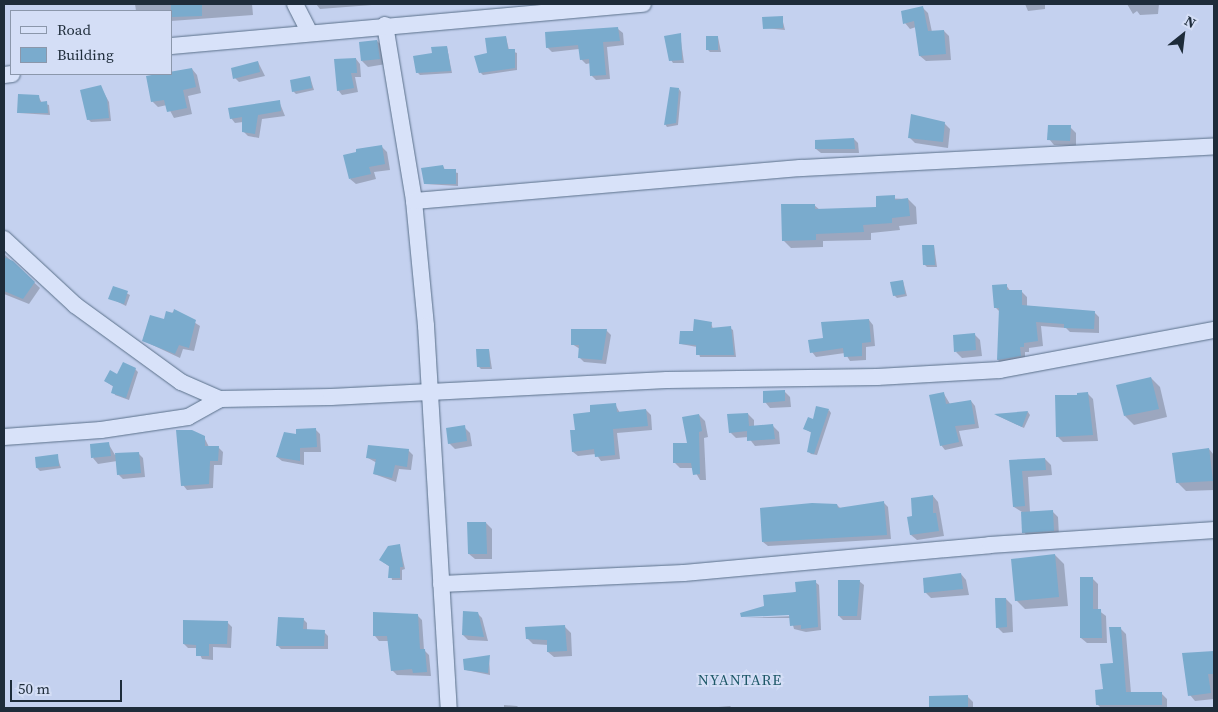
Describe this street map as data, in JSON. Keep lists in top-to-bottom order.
{
  "districts": ["NYANTARE"],
  "legend": ["Road", "Building"],
  "scale_bar": "50 m",
  "north": "top right"
}
